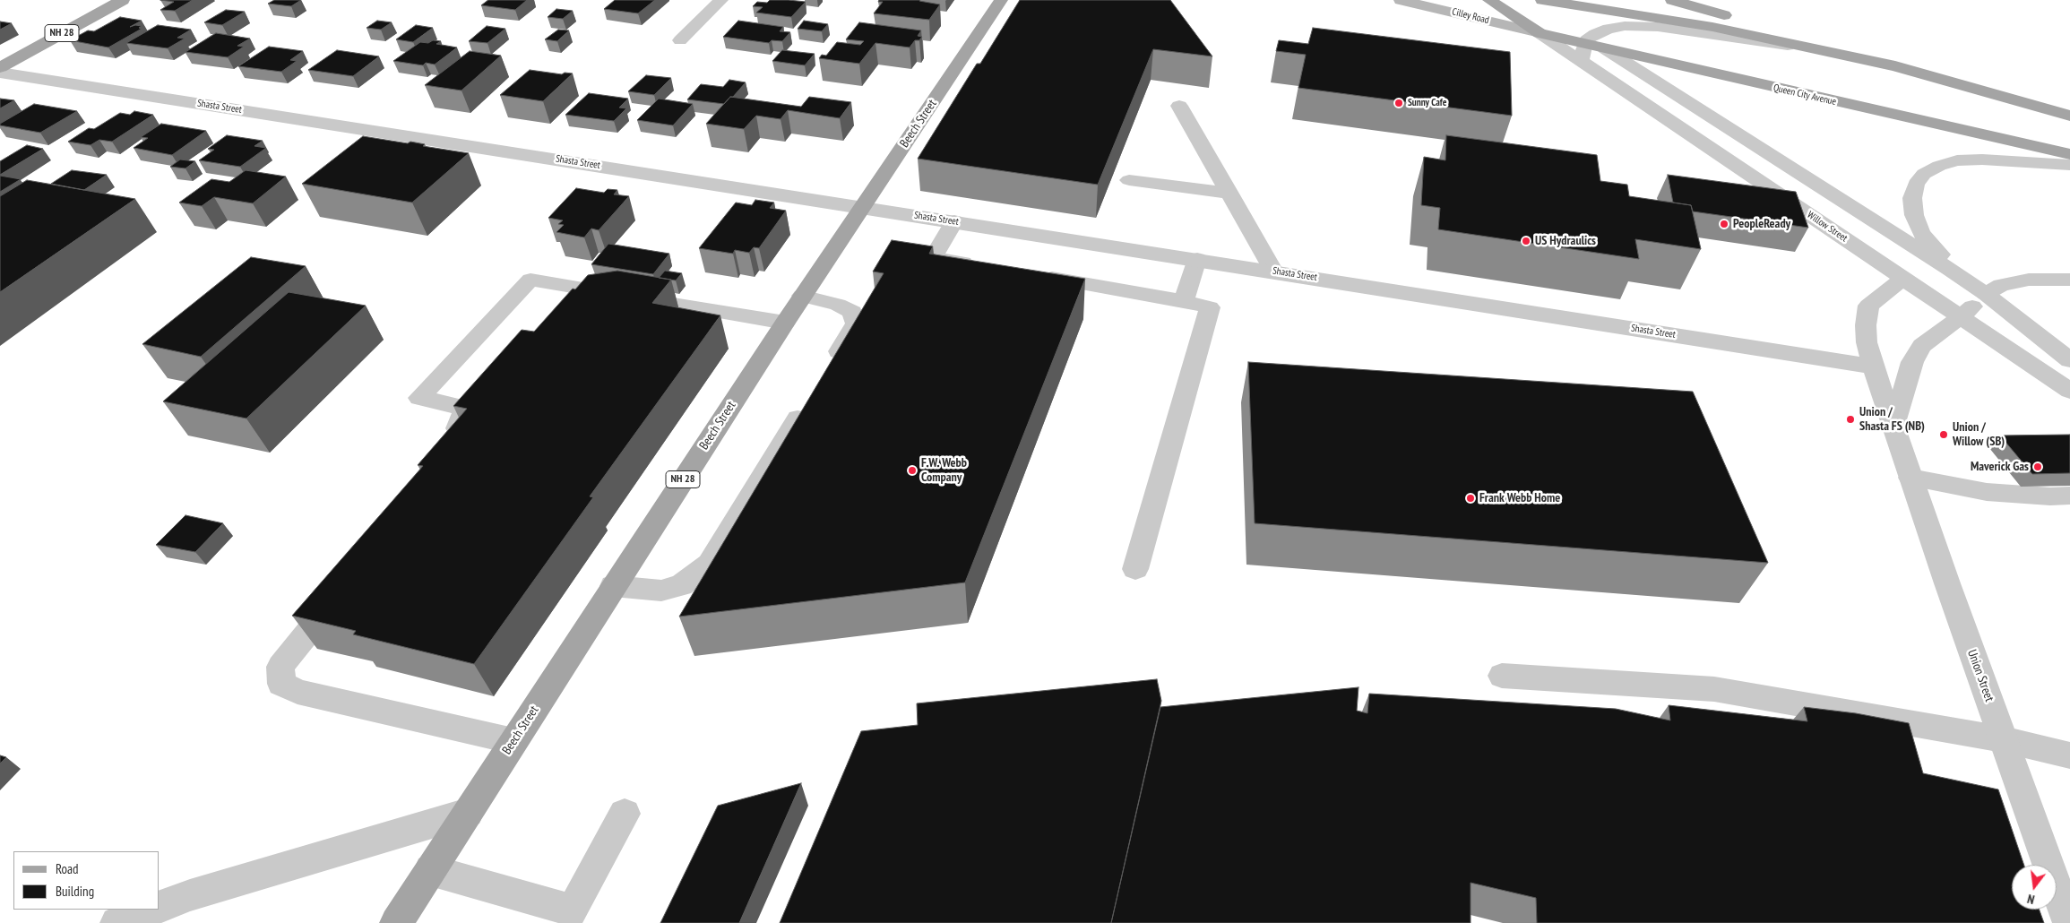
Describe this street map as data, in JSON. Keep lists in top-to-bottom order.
{
  "streets": {
    "main road": ["NH 28", "Queen City Avenue", "Beech Street"],
    "street": [
      "Cilley Road",
      "Shasta Street",
      "Willow Street",
      "Union Street"
    ]
  },
  "crossings": [
    ["Cilley Road", "Willow Street"],
    ["Queen City Avenue", "Willow Street"],
    ["Shasta Street", "Beech Street"],
    ["Shasta Street", "Union Street"],
    ["Willow Street", "Union Street"]
  ],
  "places": [
    "Sunny Cafe",
    "PeopleReady",
    "US Hydraulics",
    "Union / Shasta FS (NB)",
    "Union / Willow (SB)",
    "Maverick Gas",
    "F.W. Webb Company",
    "Frank Webb Home"
  ],
  "legend": ["Road", "Building"],
  "north": "bottom"
}
